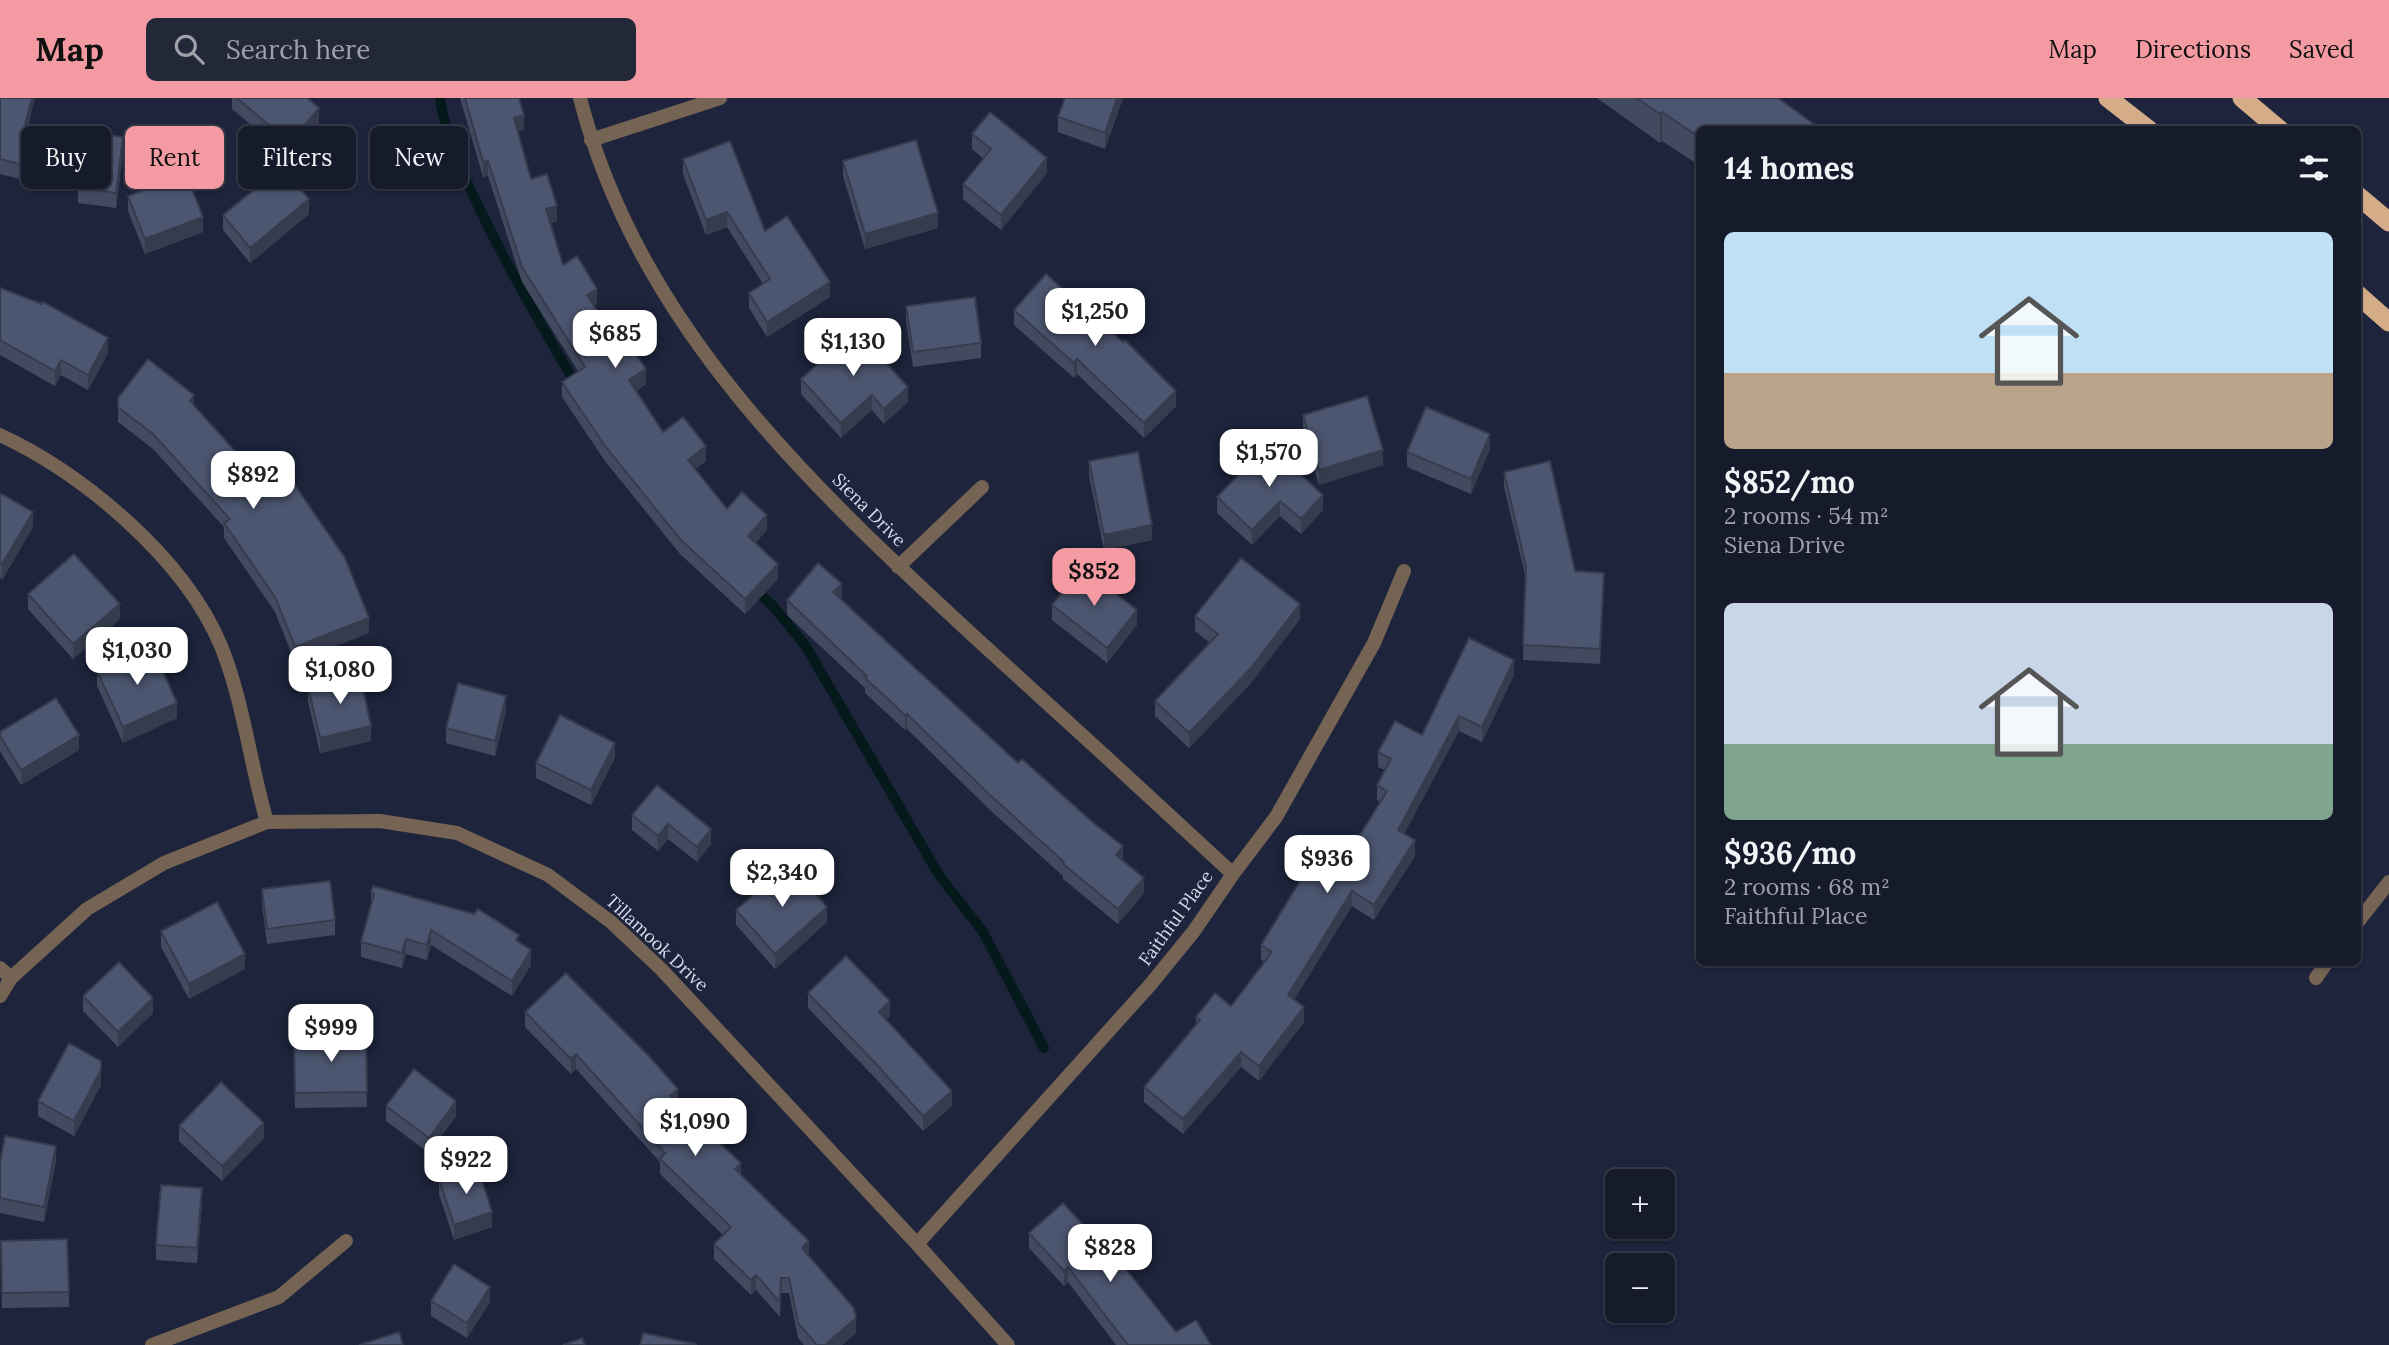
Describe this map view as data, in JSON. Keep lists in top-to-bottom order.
{
  "streets": {
    "street": ["Siena Drive", "Faithful Place", "Tillamook Drive"]
  },
  "crossings": [
    ["Siena Drive", "Faithful Place"],
    ["Faithful Place", "Tillamook Drive"]
  ],
  "page": {
    "header": "Map",
    "search": "Search here",
    "nav": ["Map", "Directions", "Saved"],
    "chip": [
      "Buy",
      "Rent",
      "Filters",
      "New"
    ],
    "heading": "14 homes",
    "list": [
      {
        "name": "$852/mo",
        "note": "2 rooms · 54 m² · Siena Drive"
      },
      {
        "name": "$936/mo",
        "note": "2 rooms · 68 m² · Faithful Place"
      }
    ],
    "price": [
      "$1,250",
      "$685",
      "$1,130",
      "$1,570",
      "$892",
      "$852",
      "$1,030",
      "$1,080",
      "$936",
      "$2,340",
      "$999",
      "$1,090",
      "$922",
      "$828"
    ],
    "map_buttons": ["+", "−"]
  }
}
